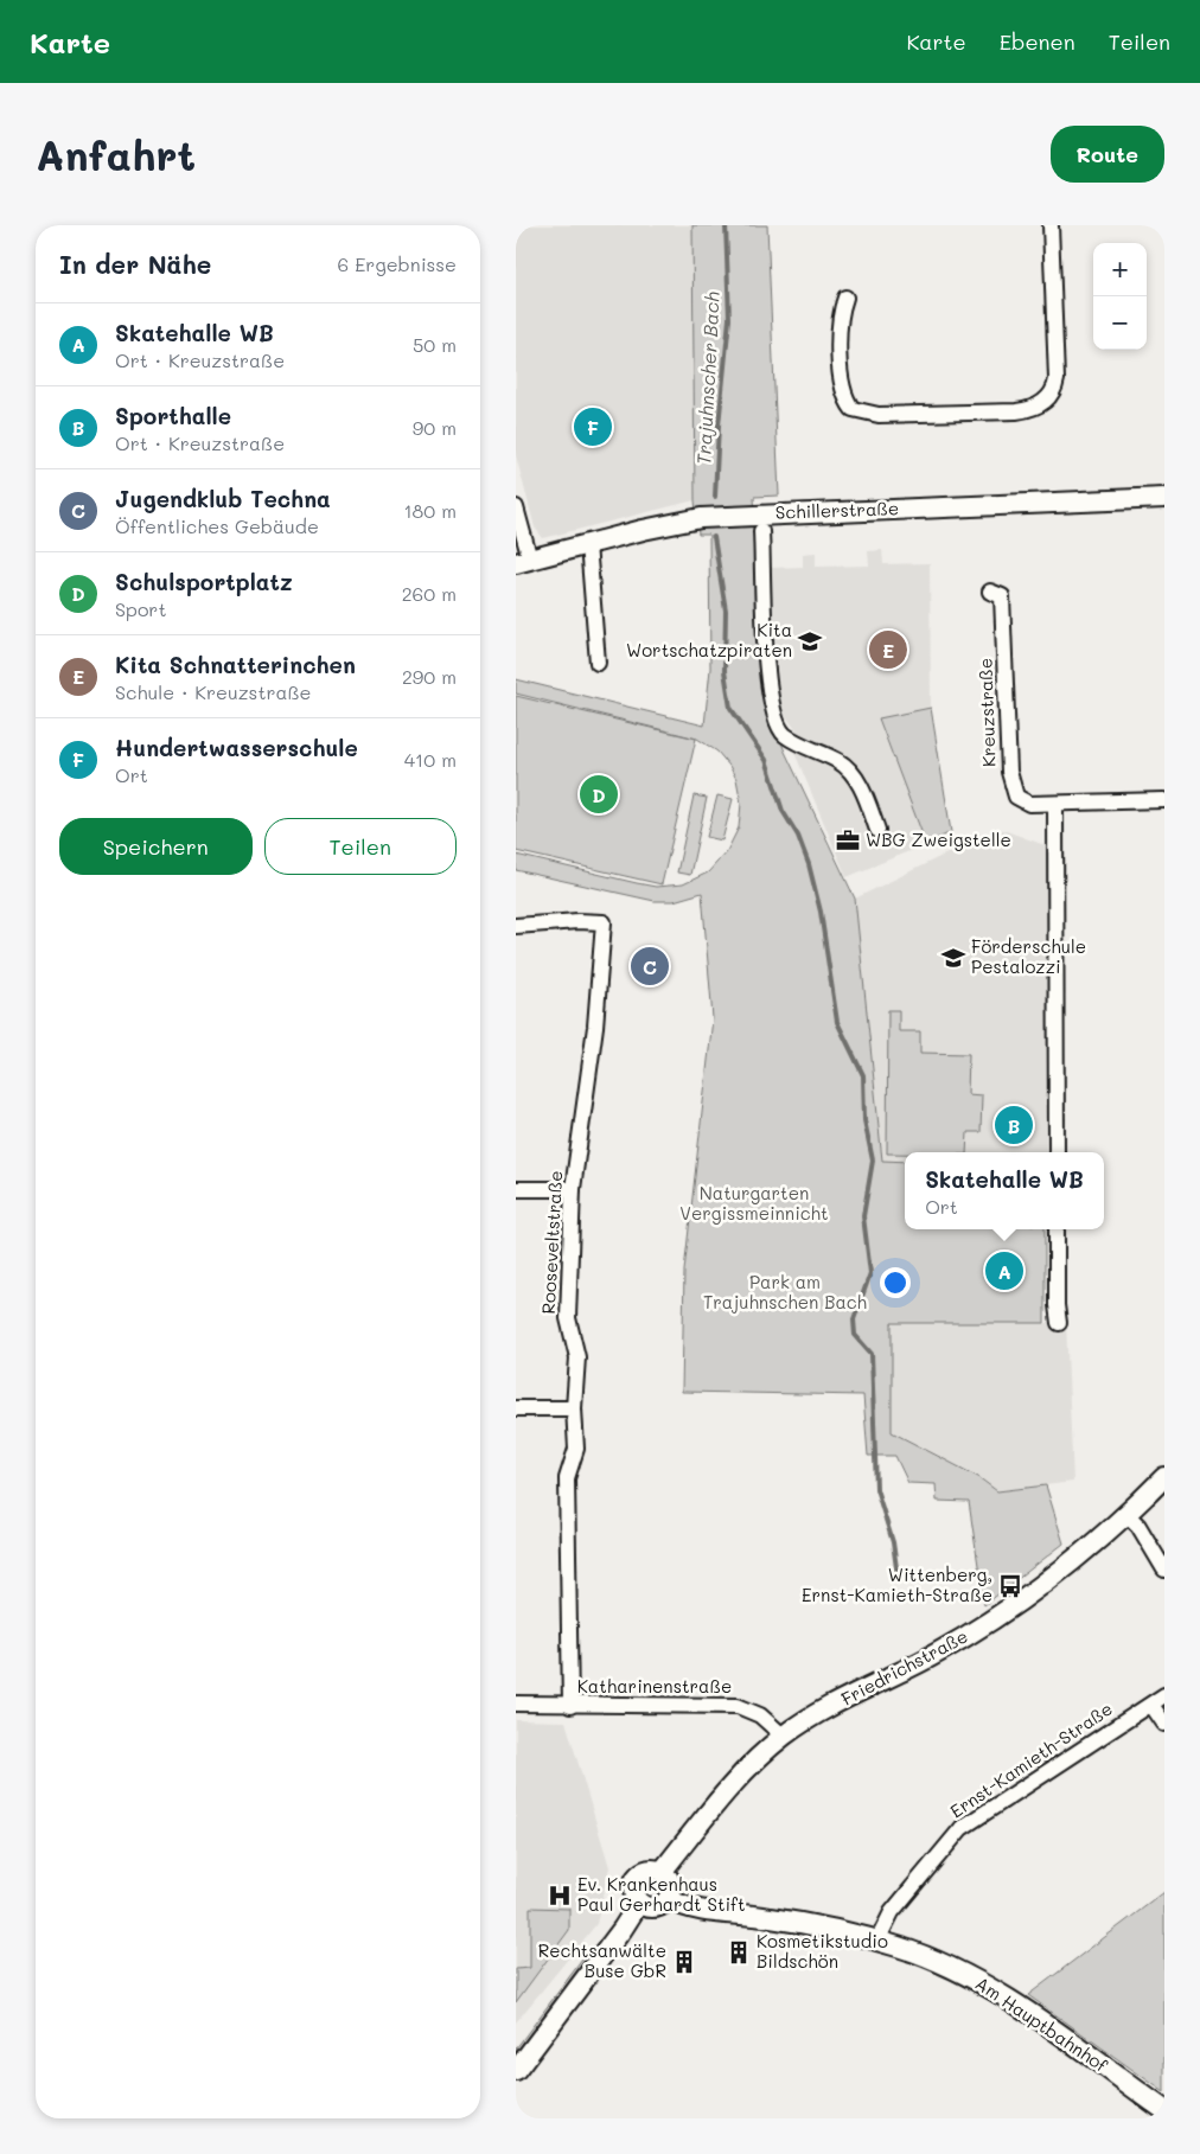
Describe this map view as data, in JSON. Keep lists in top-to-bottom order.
{
  "streets": {
    "street": [
      "Schillerstraße",
      "Kreuzstraße",
      "Rooseveltstraße",
      "Friedrichstraße",
      "Katharinenstraße",
      "Ernst-Kamieth-Straße",
      "Am Hauptbahnhof"
    ]
  },
  "crossings": [
    ["Rooseveltstraße", "Katharinenstraße"],
    ["Friedrichstraße", "Katharinenstraße"],
    ["Friedrichstraße", "Am Hauptbahnhof"],
    ["Ernst-Kamieth-Straße", "Am Hauptbahnhof"]
  ],
  "water": ["Trajuhnscher Bach"],
  "parks": ["Naturgarten Vergissmeinnicht", "Park am Trajuhnschen Bach"],
  "places": {
    "school or university": ["Kita Wortschatzpiraten", "Förderschule Pestalozzi"],
    "office": ["WBG Zweigstelle"],
    "bus stop": ["Wittenberg, Ernst-Kamieth-Straße"],
    "hospital": ["Ev. Krankenhaus Paul Gerhardt Stift"],
    "building": ["Kosmetikstudio Bildschön", "Rechtsanwälte Buse GbR"]
  },
  "page": {
    "header": "Karte",
    "nav": ["Karte", "Ebenen", "Teilen"],
    "buttons": [
      "Route",
      ["Speichern", "Teilen"]
    ],
    "title": "Anfahrt",
    "heading": ["In der Nähe", "6 Ergebnisse"],
    "map_buttons": ["+", "−"],
    "list": [
      {
        "mark": "A",
        "name": "Skatehalle WB",
        "note": "Ort · Kreuzstraße",
        "value": "50 m"
      },
      {
        "mark": "B",
        "name": "Sporthalle",
        "note": "Ort · Kreuzstraße",
        "value": "90 m"
      },
      {
        "mark": "C",
        "name": "Jugendklub Techna",
        "note": "Öffentliches Gebäude",
        "value": "180 m"
      },
      {
        "mark": "D",
        "name": "Schulsportplatz",
        "note": "Sport",
        "value": "260 m"
      },
      {
        "mark": "E",
        "name": "Kita Schnatterinchen",
        "note": "Schule · Kreuzstraße",
        "value": "290 m"
      },
      {
        "mark": "F",
        "name": "Hundertwasserschule",
        "note": "Ort",
        "value": "410 m"
      }
    ],
    "pins": [
      "F",
      "E",
      "D",
      "C",
      "B",
      "A"
    ],
    "popup": ["Skatehalle WB", "Ort"]
  }
}
